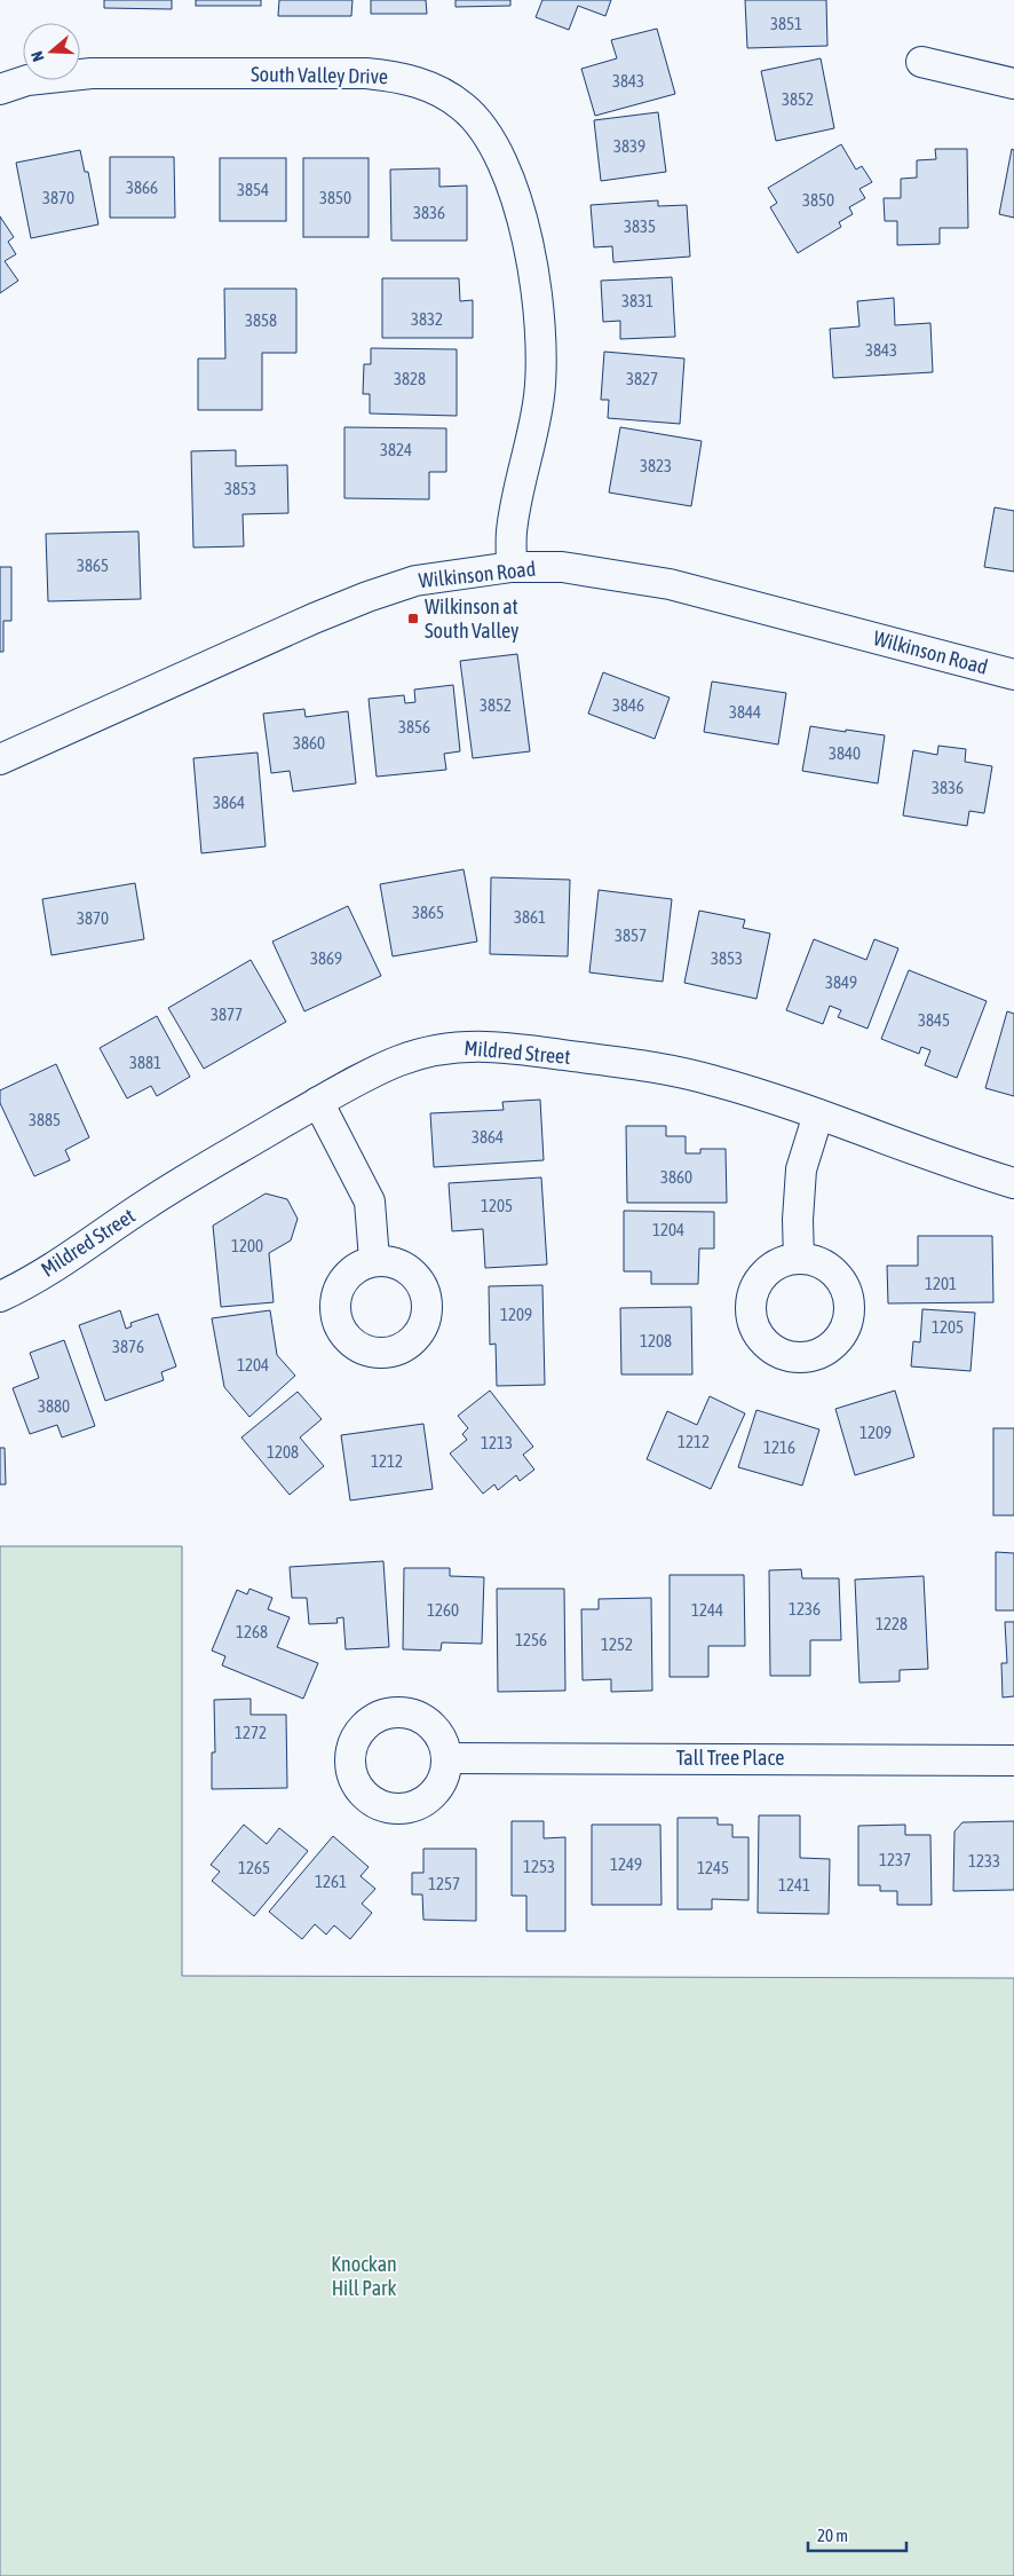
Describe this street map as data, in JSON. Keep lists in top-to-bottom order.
{
  "streets": {
    "street": [
      "South Valley Drive",
      "Wilkinson Road",
      "Mildred Street",
      "Tall Tree Place"
    ]
  },
  "crossings": [
    ["South Valley Drive", "Wilkinson Road"]
  ],
  "parks": ["Knockan Hill Park"],
  "places": {
    "transit": ["Wilkinson at South Valley"]
  },
  "house_numbers": [
    "3851",
    "3843",
    "3852",
    "3839",
    "3866",
    "3854",
    "3870",
    "3850",
    "3850",
    "3836",
    "3835",
    "3831",
    "3832",
    "3858",
    "3843",
    "3828",
    "3827",
    "3824",
    "3823",
    "3853",
    "3865",
    "3852",
    "3846",
    "3844",
    "3856",
    "3860",
    "3840",
    "3836",
    "3864",
    "3865",
    "3861",
    "3870",
    "3857",
    "3869",
    "3853",
    "3849",
    "3877",
    "3845",
    "3881",
    "3885",
    "3864",
    "3860",
    "1205",
    "1204",
    "1200",
    "1201",
    "1209",
    "1205",
    "1208",
    "3876",
    "1204",
    "3880",
    "1209",
    "1212",
    "1213",
    "1216",
    "1208",
    "1212",
    "1236",
    "1260",
    "1244",
    "1228",
    "1268",
    "1256",
    "1252",
    "1272",
    "1237",
    "1233",
    "1249",
    "1253",
    "1265",
    "1245",
    "1261",
    "1257",
    "1241"
  ],
  "scale_bar": "20 m",
  "north": "left"
}
